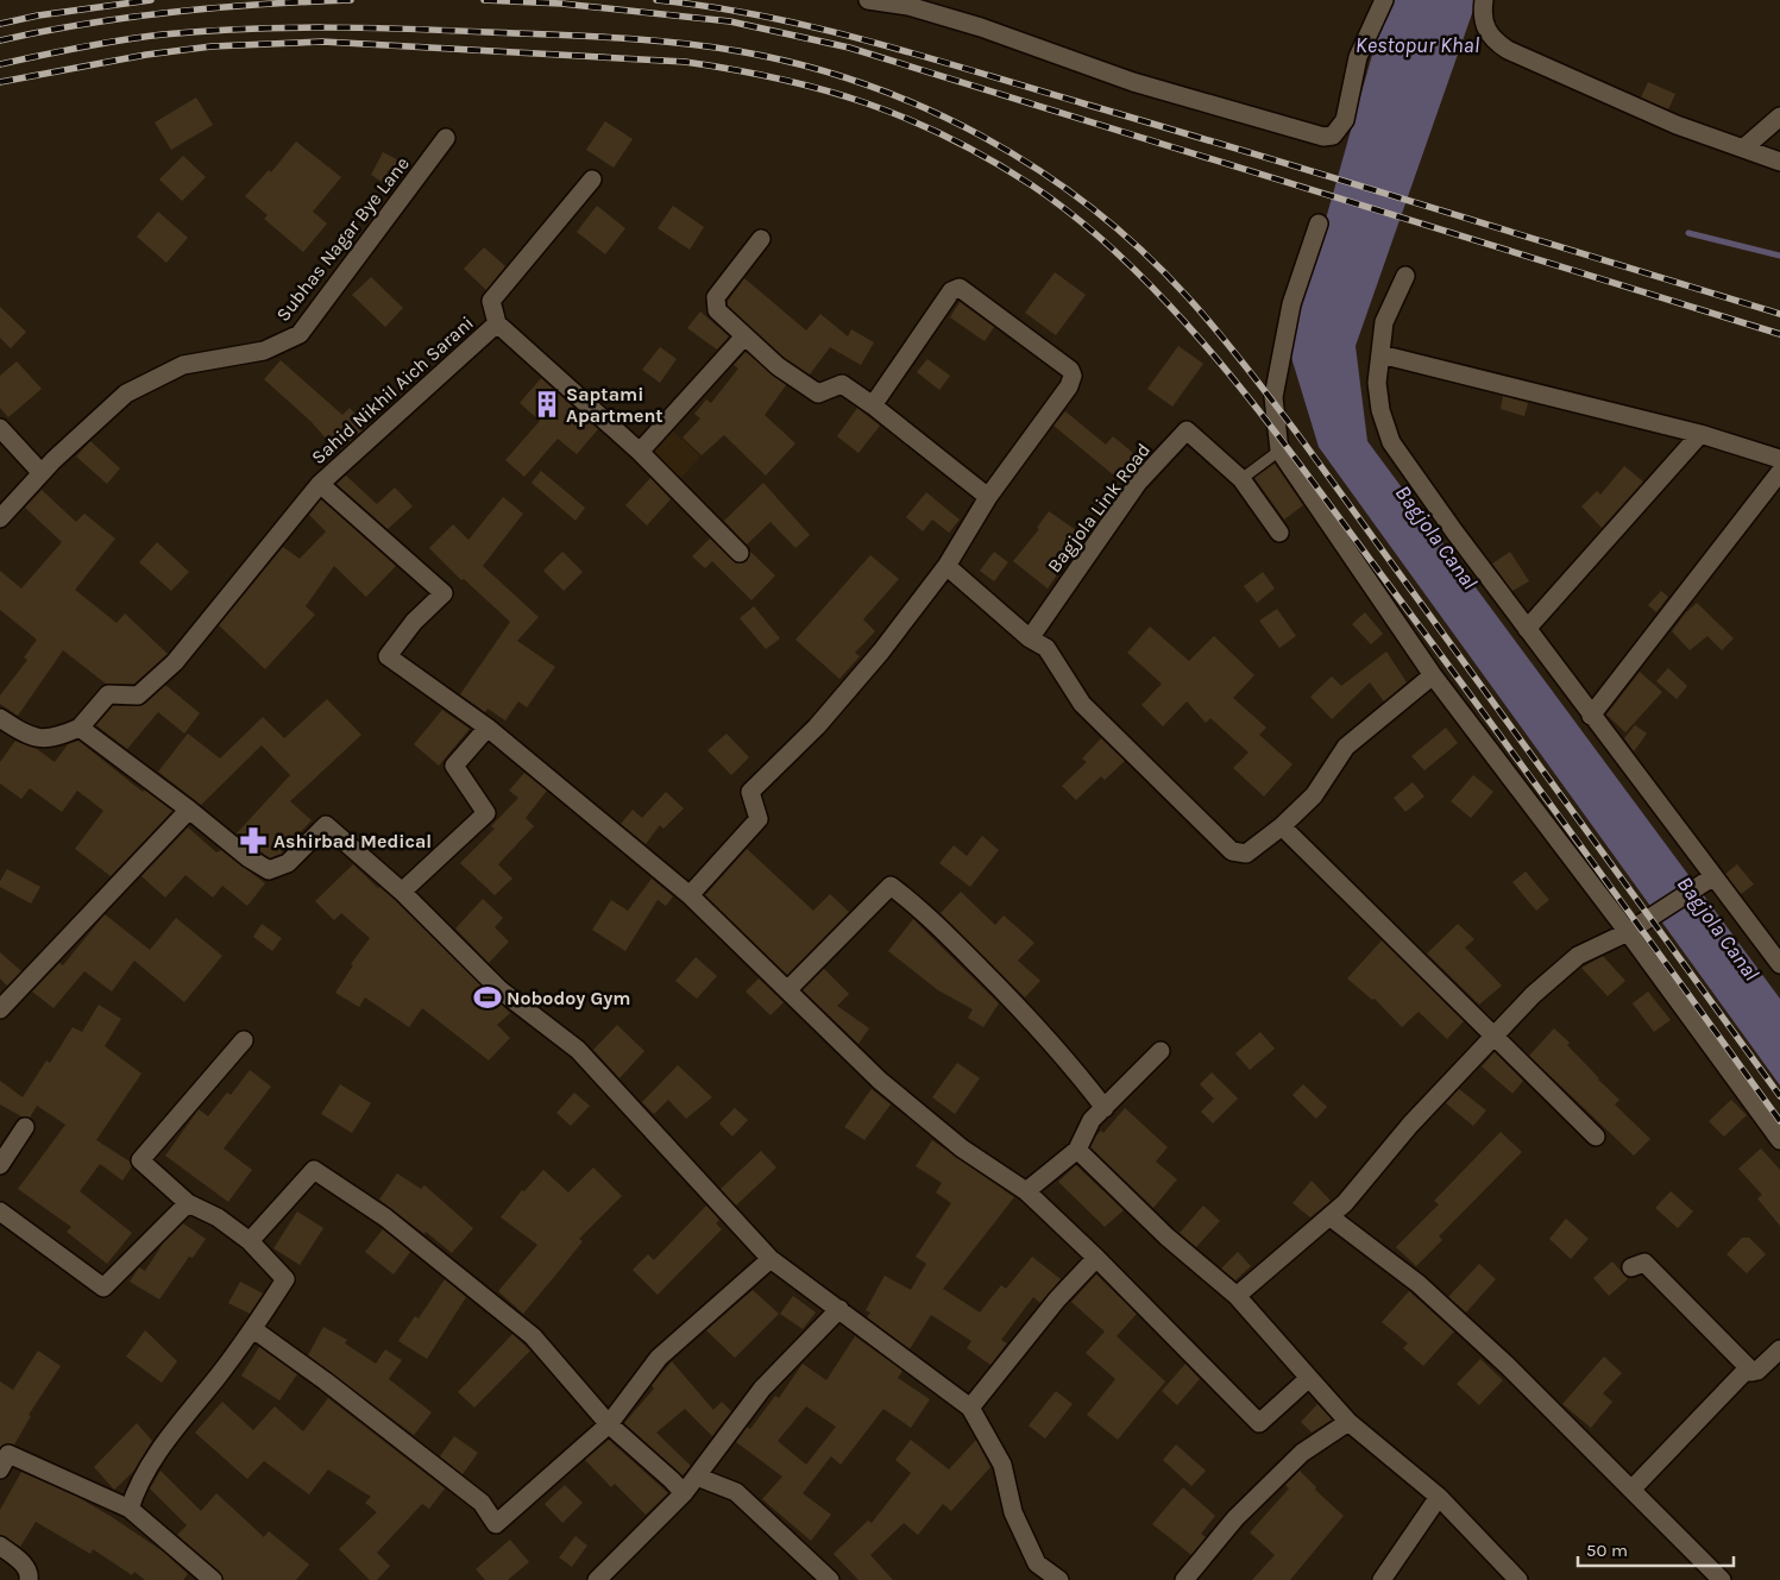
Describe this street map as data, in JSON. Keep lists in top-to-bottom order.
{
  "streets": {
    "street": ["Subhas Nagar Bye Lane", "Sahid Nikhil Aich Sarani", "Bagjola Link Road"]
  },
  "water": ["Kestopur Khal", "Bagjola Canal"],
  "places": {
    "building": ["Saptami Apartment"],
    "pharmacy": ["Ashirbad Medical"],
    "sports": ["Nobodoy Gym"]
  },
  "scale_bar": "50 m"
}
